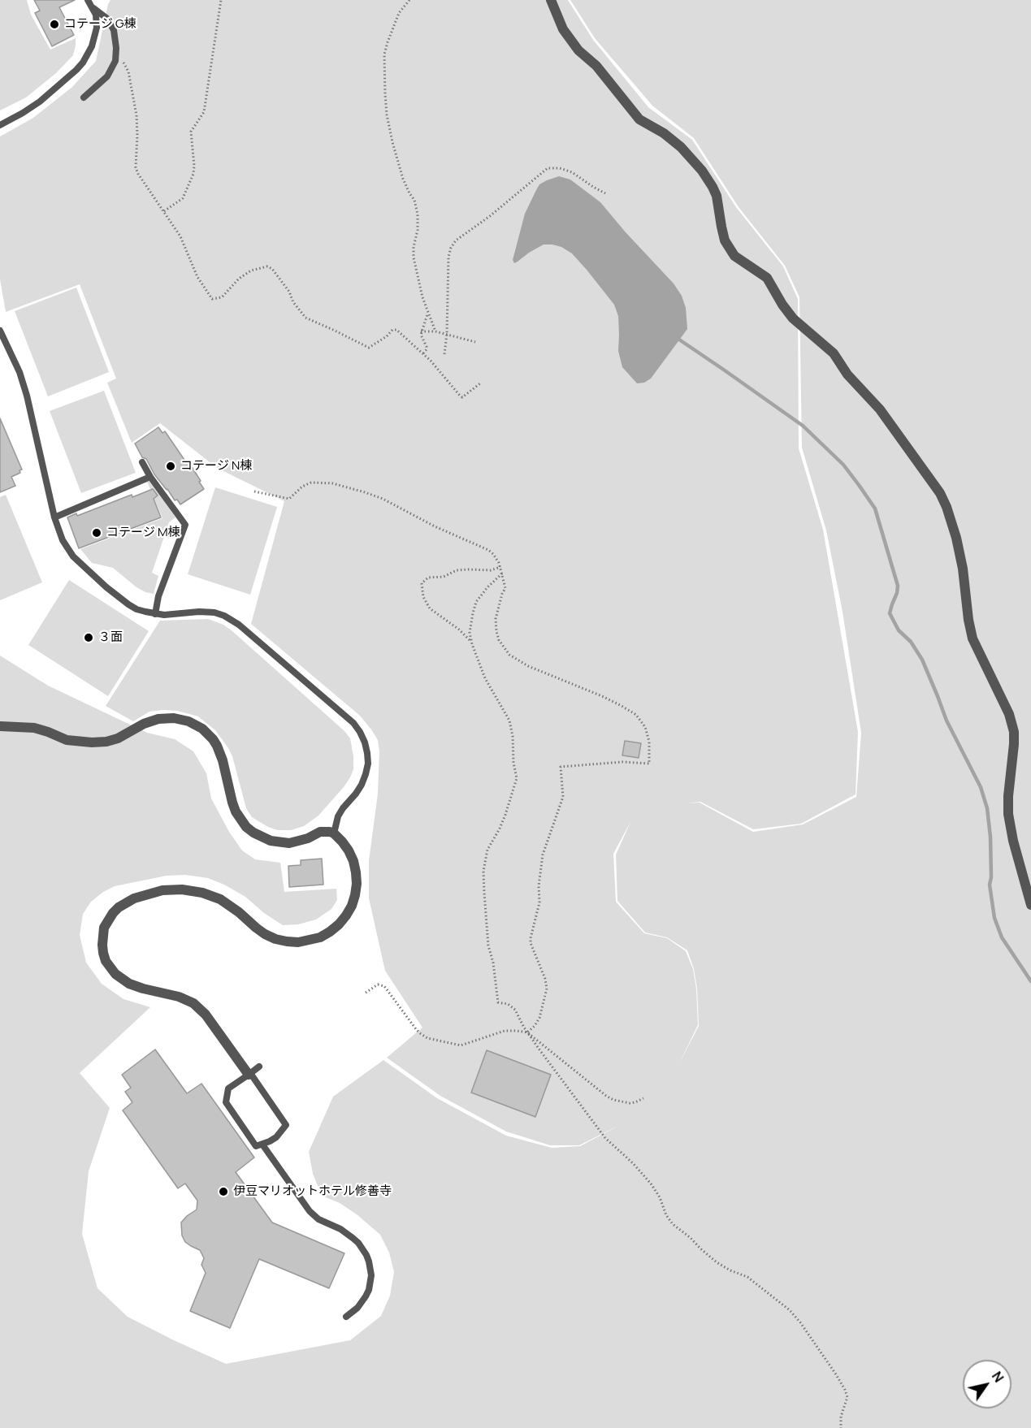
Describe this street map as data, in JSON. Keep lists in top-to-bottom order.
{
  "places": [
    "コテージ G棟",
    "コテージ N棟",
    "コテージ M棟",
    "３面",
    "伊豆マリオットホテル修善寺"
  ],
  "north": "top right"
}
